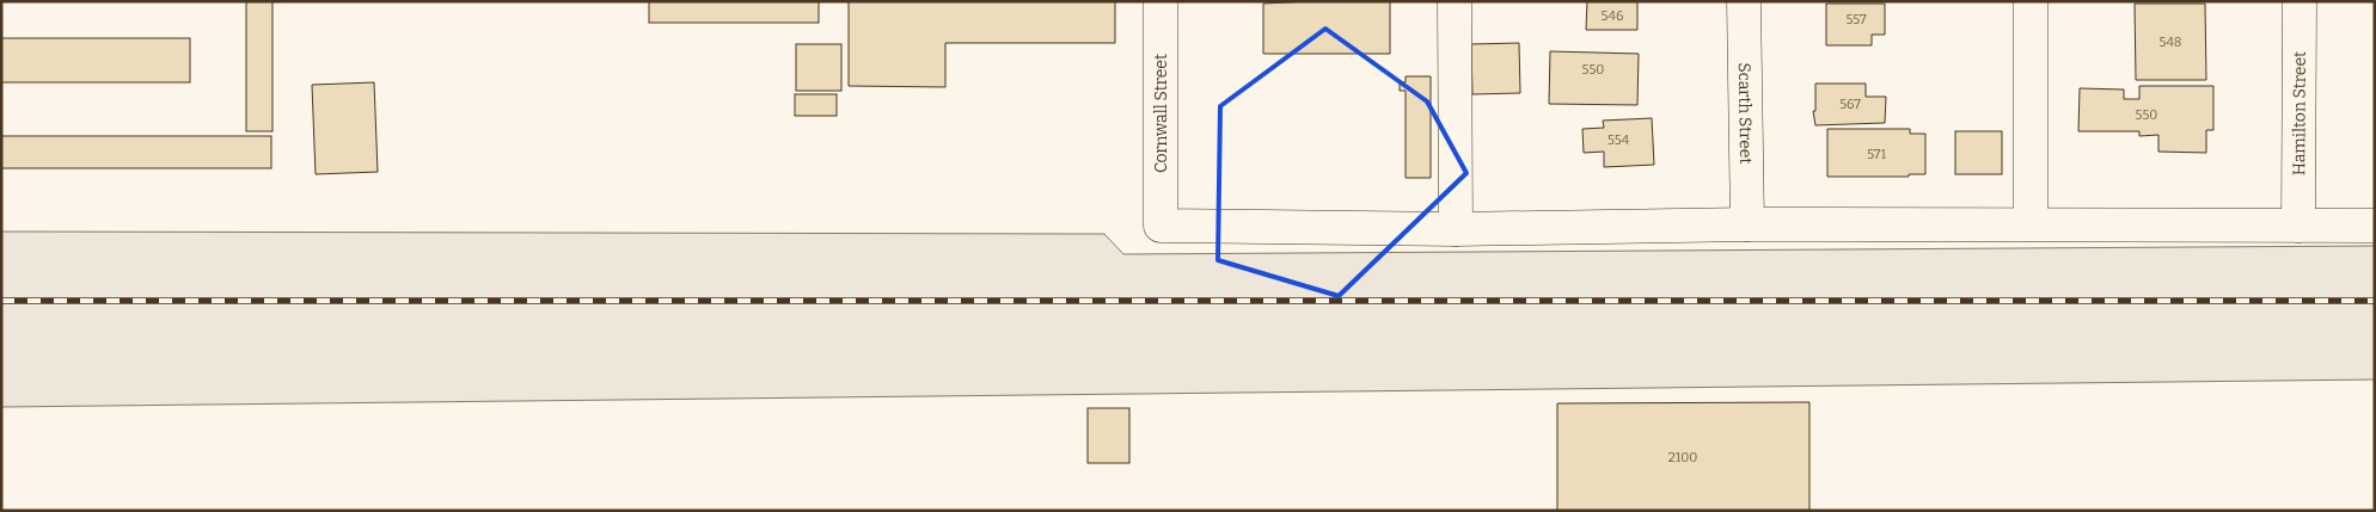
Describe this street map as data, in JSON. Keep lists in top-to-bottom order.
{
  "streets": {
    "street": ["Cornwall Street", "Scarth Street", "Hamilton Street"]
  },
  "house_numbers": [
    "546",
    "557",
    "548",
    "550",
    "567",
    "550",
    "554",
    "571",
    "2100"
  ]
}
